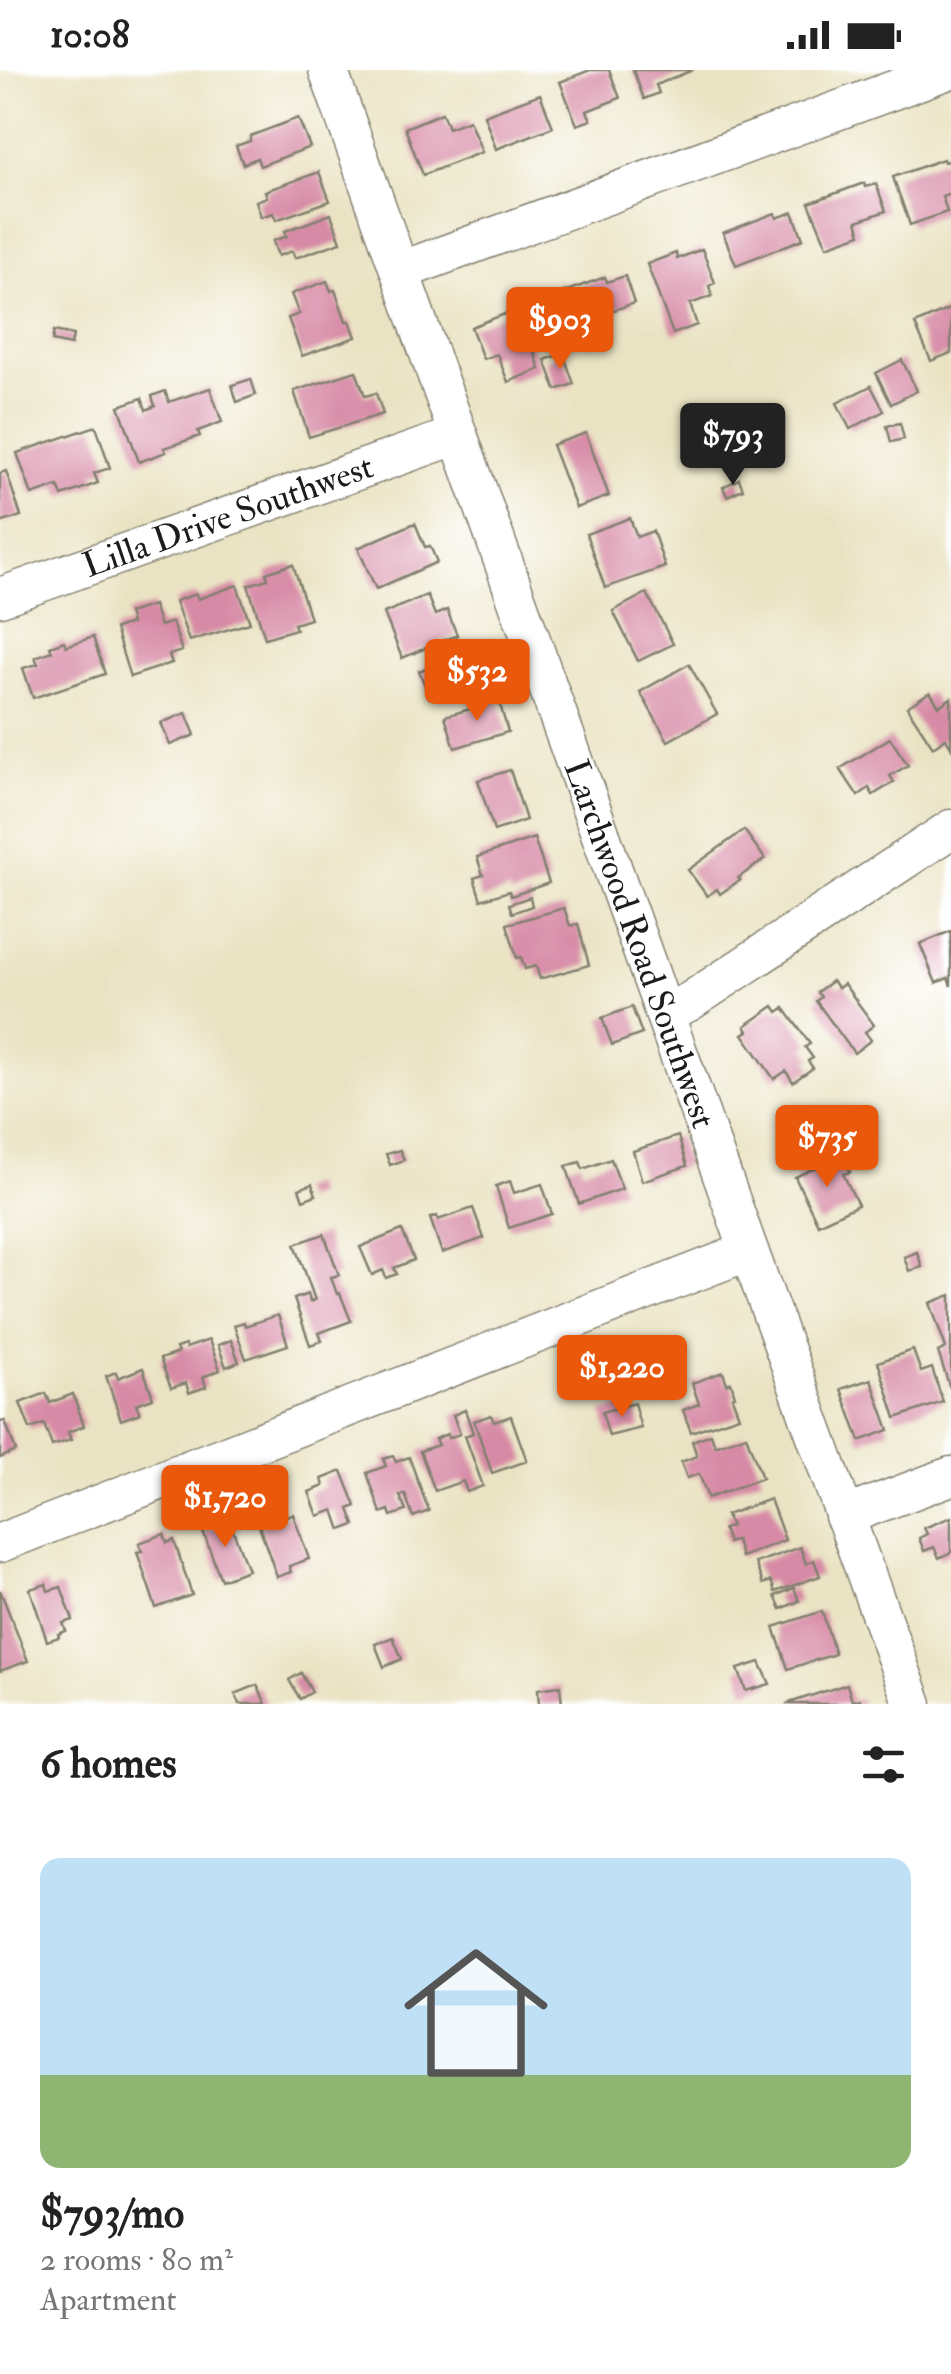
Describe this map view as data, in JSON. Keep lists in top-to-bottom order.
{
  "streets": {
    "street": ["Lilla Drive Southwest", "Larchwood Road Southwest"]
  },
  "crossings": [
    ["Lilla Drive Southwest", "Larchwood Road Southwest"]
  ],
  "page": {
    "status": "10:08",
    "price": [
      "$903",
      "$793",
      "$532",
      "$735",
      "$1,220",
      "$1,720"
    ],
    "heading": "6 homes",
    "list": [
      {
        "name": "$793/mo",
        "note": "2 rooms · 80 m² · Apartment"
      }
    ]
  }
}
